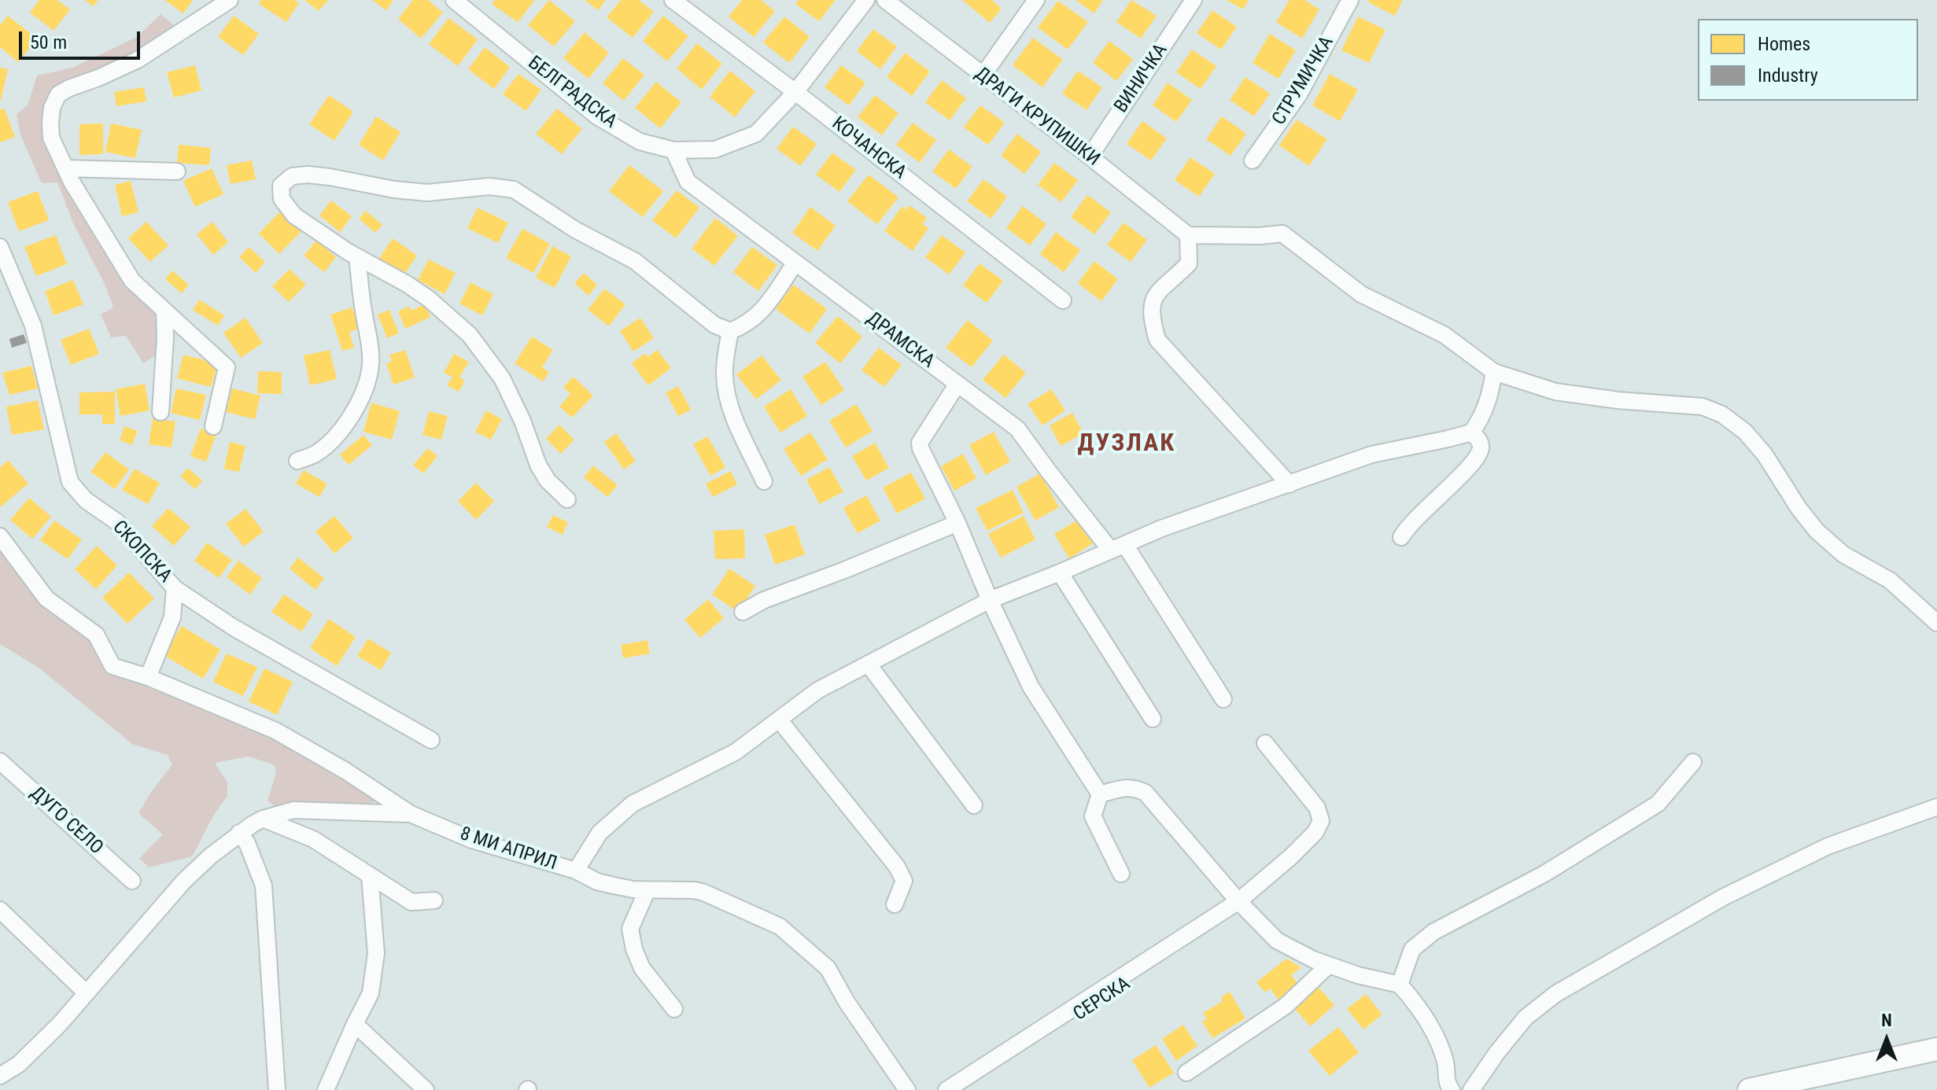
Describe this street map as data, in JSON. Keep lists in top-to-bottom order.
{
  "streets": {
    "street": [
      "ВИНИЧКА",
      "СТРУМИЧКА",
      "БЕЛГРАДСКА",
      "ДРАГИ КРУПИШКИ",
      "КОЧАНСКА",
      "ДРАМСКА",
      "СКОПСКА",
      "ДУГО СЕЛО",
      "8 МИ АПРИЛ",
      "СЕРСКА"
    ]
  },
  "crossings": [
    ["ВИНИЧКА", "ДРАГИ КРУПИШКИ"],
    ["БЕЛГРАДСКА", "КОЧАНСКА"],
    ["БЕЛГРАДСКА", "ДРАМСКА"]
  ],
  "districts": ["ДУЗЛАК"],
  "legend": ["Homes", "Industry"],
  "scale_bar": "50 m",
  "north": "top"
}
